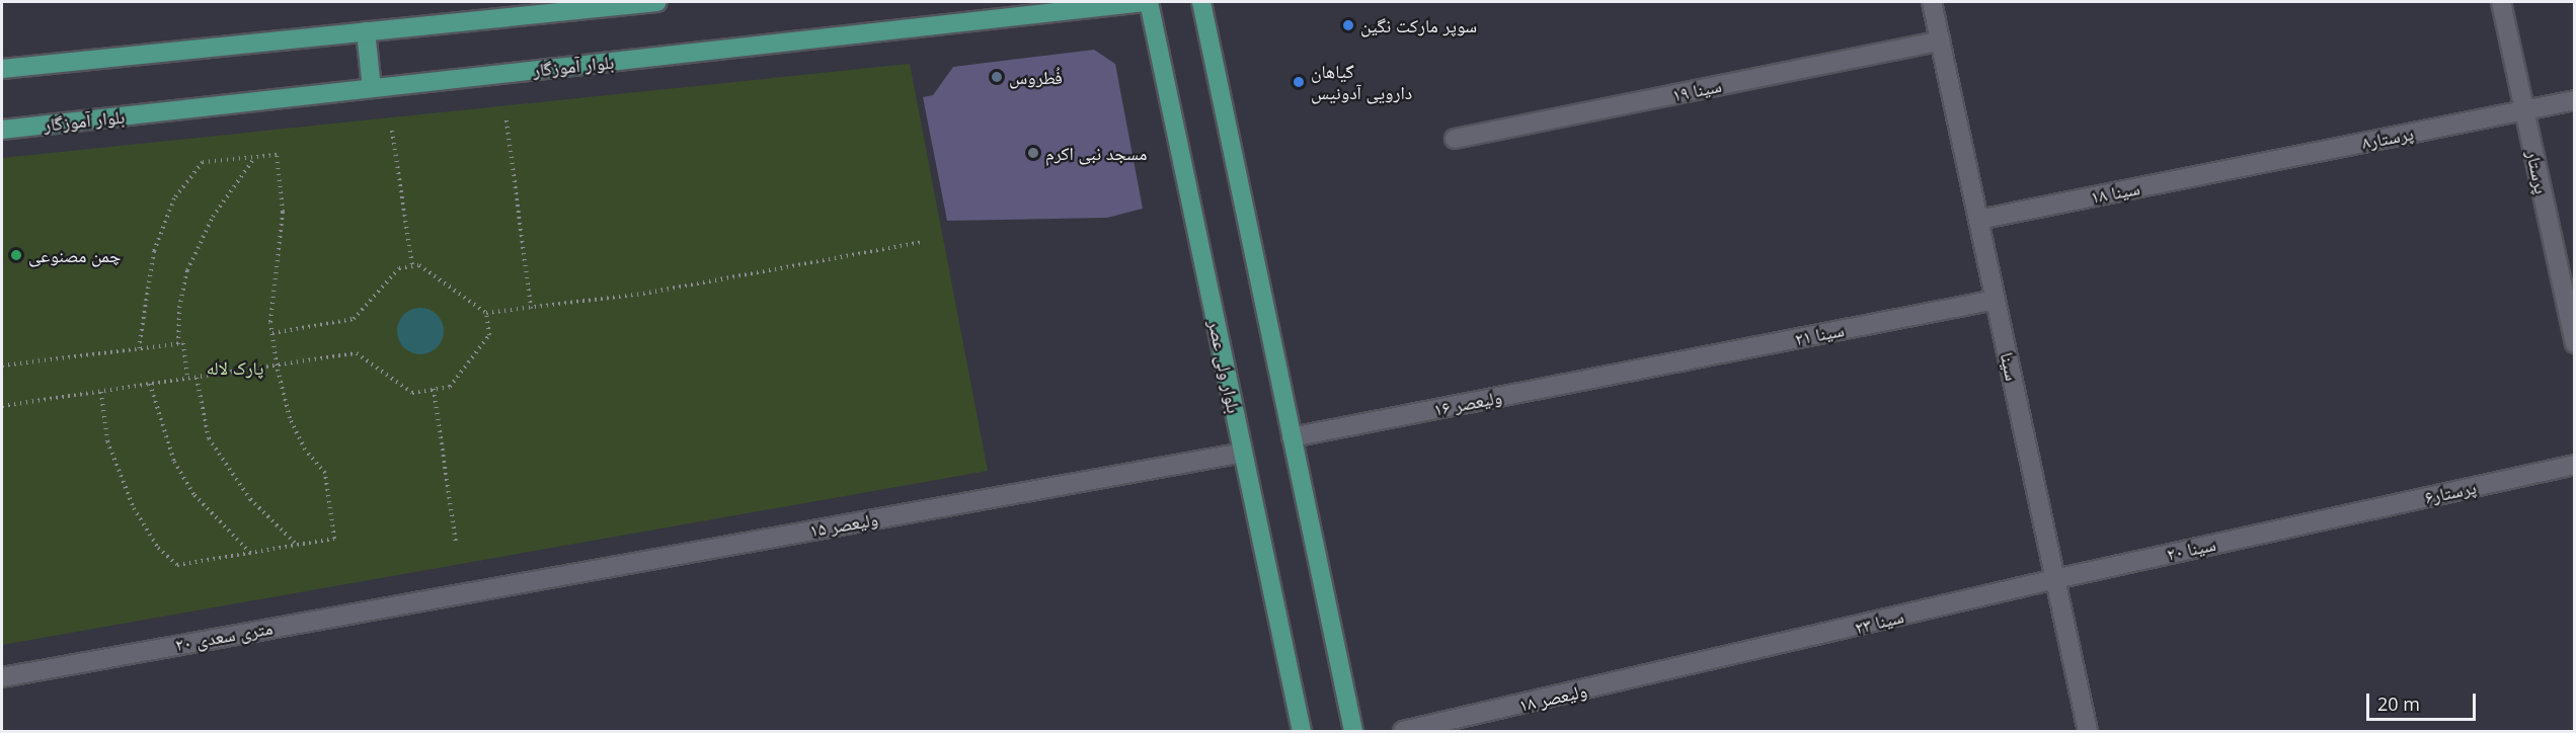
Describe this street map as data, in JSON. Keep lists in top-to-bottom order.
{
  "streets": {
    "main road": ["بلوار آموزگار", "بلوار ولی عصر"],
    "street": [
      "سینا ۱۹",
      "پرستار۸",
      "پرستار",
      "سینا ۱۸",
      "سینا ۲۱",
      "سینا",
      "ولیعصر ۱۶",
      "پرستار۶",
      "ولیعصر ۱۵",
      "سینا ۲۰",
      "سینا ۲۳",
      "۲۰ متری سعدی",
      "ولیعصر ۱۸"
    ]
  },
  "crossings": [
    ["بلوار آموزگار", "بلوار ولی عصر"],
    ["سینا ۱۹", "سینا"],
    ["پرستار۸", "پرستار"],
    ["پرستار۸", "سینا ۱۸"],
    ["سینا ۱۸", "سینا"],
    ["سینا ۲۱", "سینا"],
    ["سینا ۲۱", "ولیعصر ۱۶"],
    ["بلوار ولی عصر", "ولیعصر ۱۵"],
    ["سینا", "سینا ۲۰"],
    ["سینا", "سینا ۲۳"],
    ["پرستار۶", "سینا ۲۰"],
    ["ولیعصر ۱۵", "۲۰ متری سعدی"],
    ["سینا ۲۰", "سینا ۲۳"],
    ["سینا ۲۳", "ولیعصر ۱۸"]
  ],
  "parks": ["پارک لاله"],
  "places": [
    "سوپر مارکت نگین",
    "فُطروس",
    "گیاهان دارویی آدونیس",
    "مسجد نبی اکرم",
    "چمن مصنوعی"
  ],
  "scale_bar": "20 m"
}
